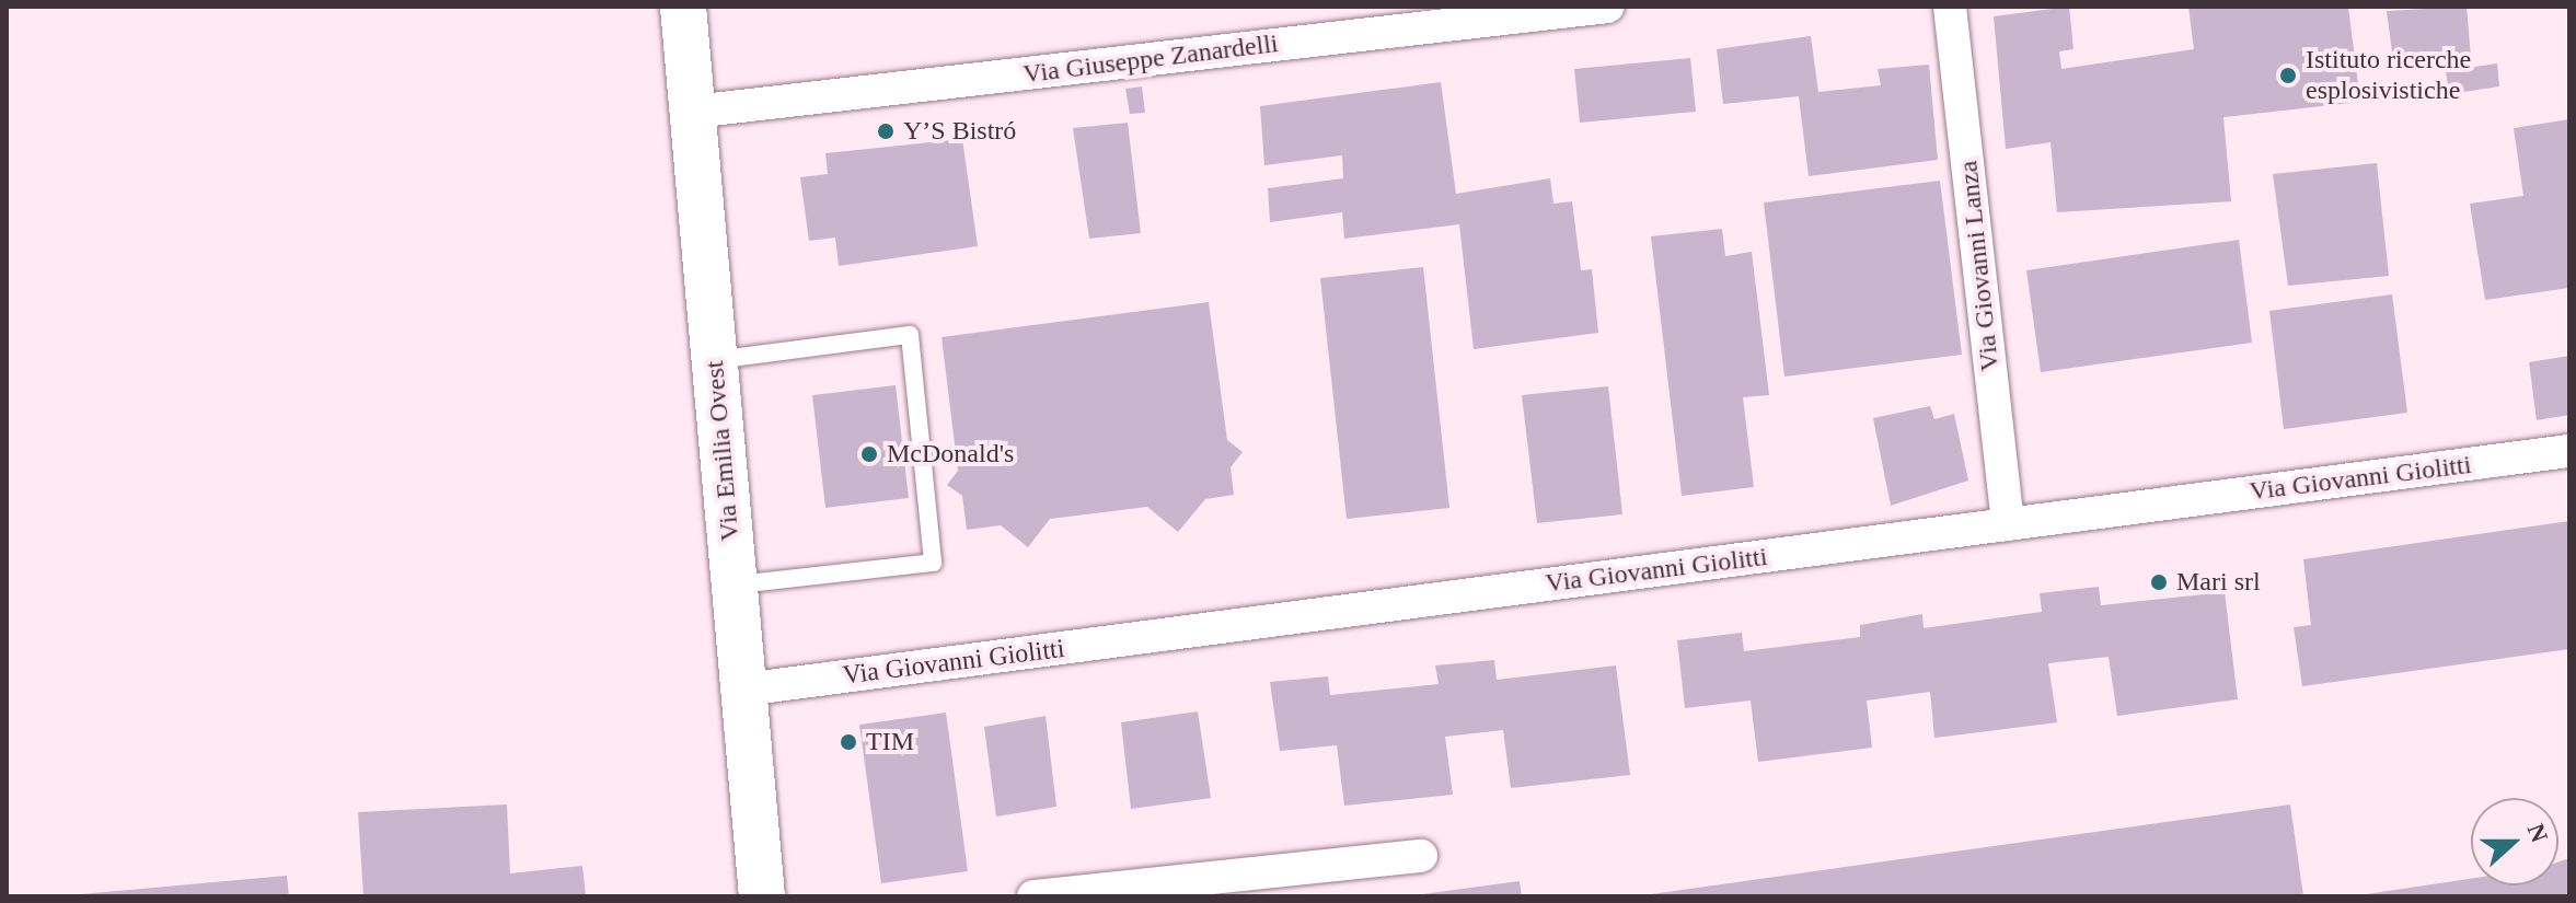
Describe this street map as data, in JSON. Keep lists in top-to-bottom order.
{
  "streets": {
    "main road": ["Via Emilia Ovest"],
    "street": ["Via Giuseppe Zanardelli", "Via Giovanni Lanza", "Via Giovanni Giolitti"]
  },
  "crossings": [
    ["Via Giuseppe Zanardelli", "Via Emilia Ovest"],
    ["Via Giovanni Lanza", "Via Giovanni Giolitti"],
    ["Via Emilia Ovest", "Via Giovanni Giolitti"]
  ],
  "places": [
    "Istituto ricerche esplosivistiche",
    "Y’S Bistró",
    "McDonald's",
    "Mari srl",
    "TIM"
  ],
  "north": "right"
}
